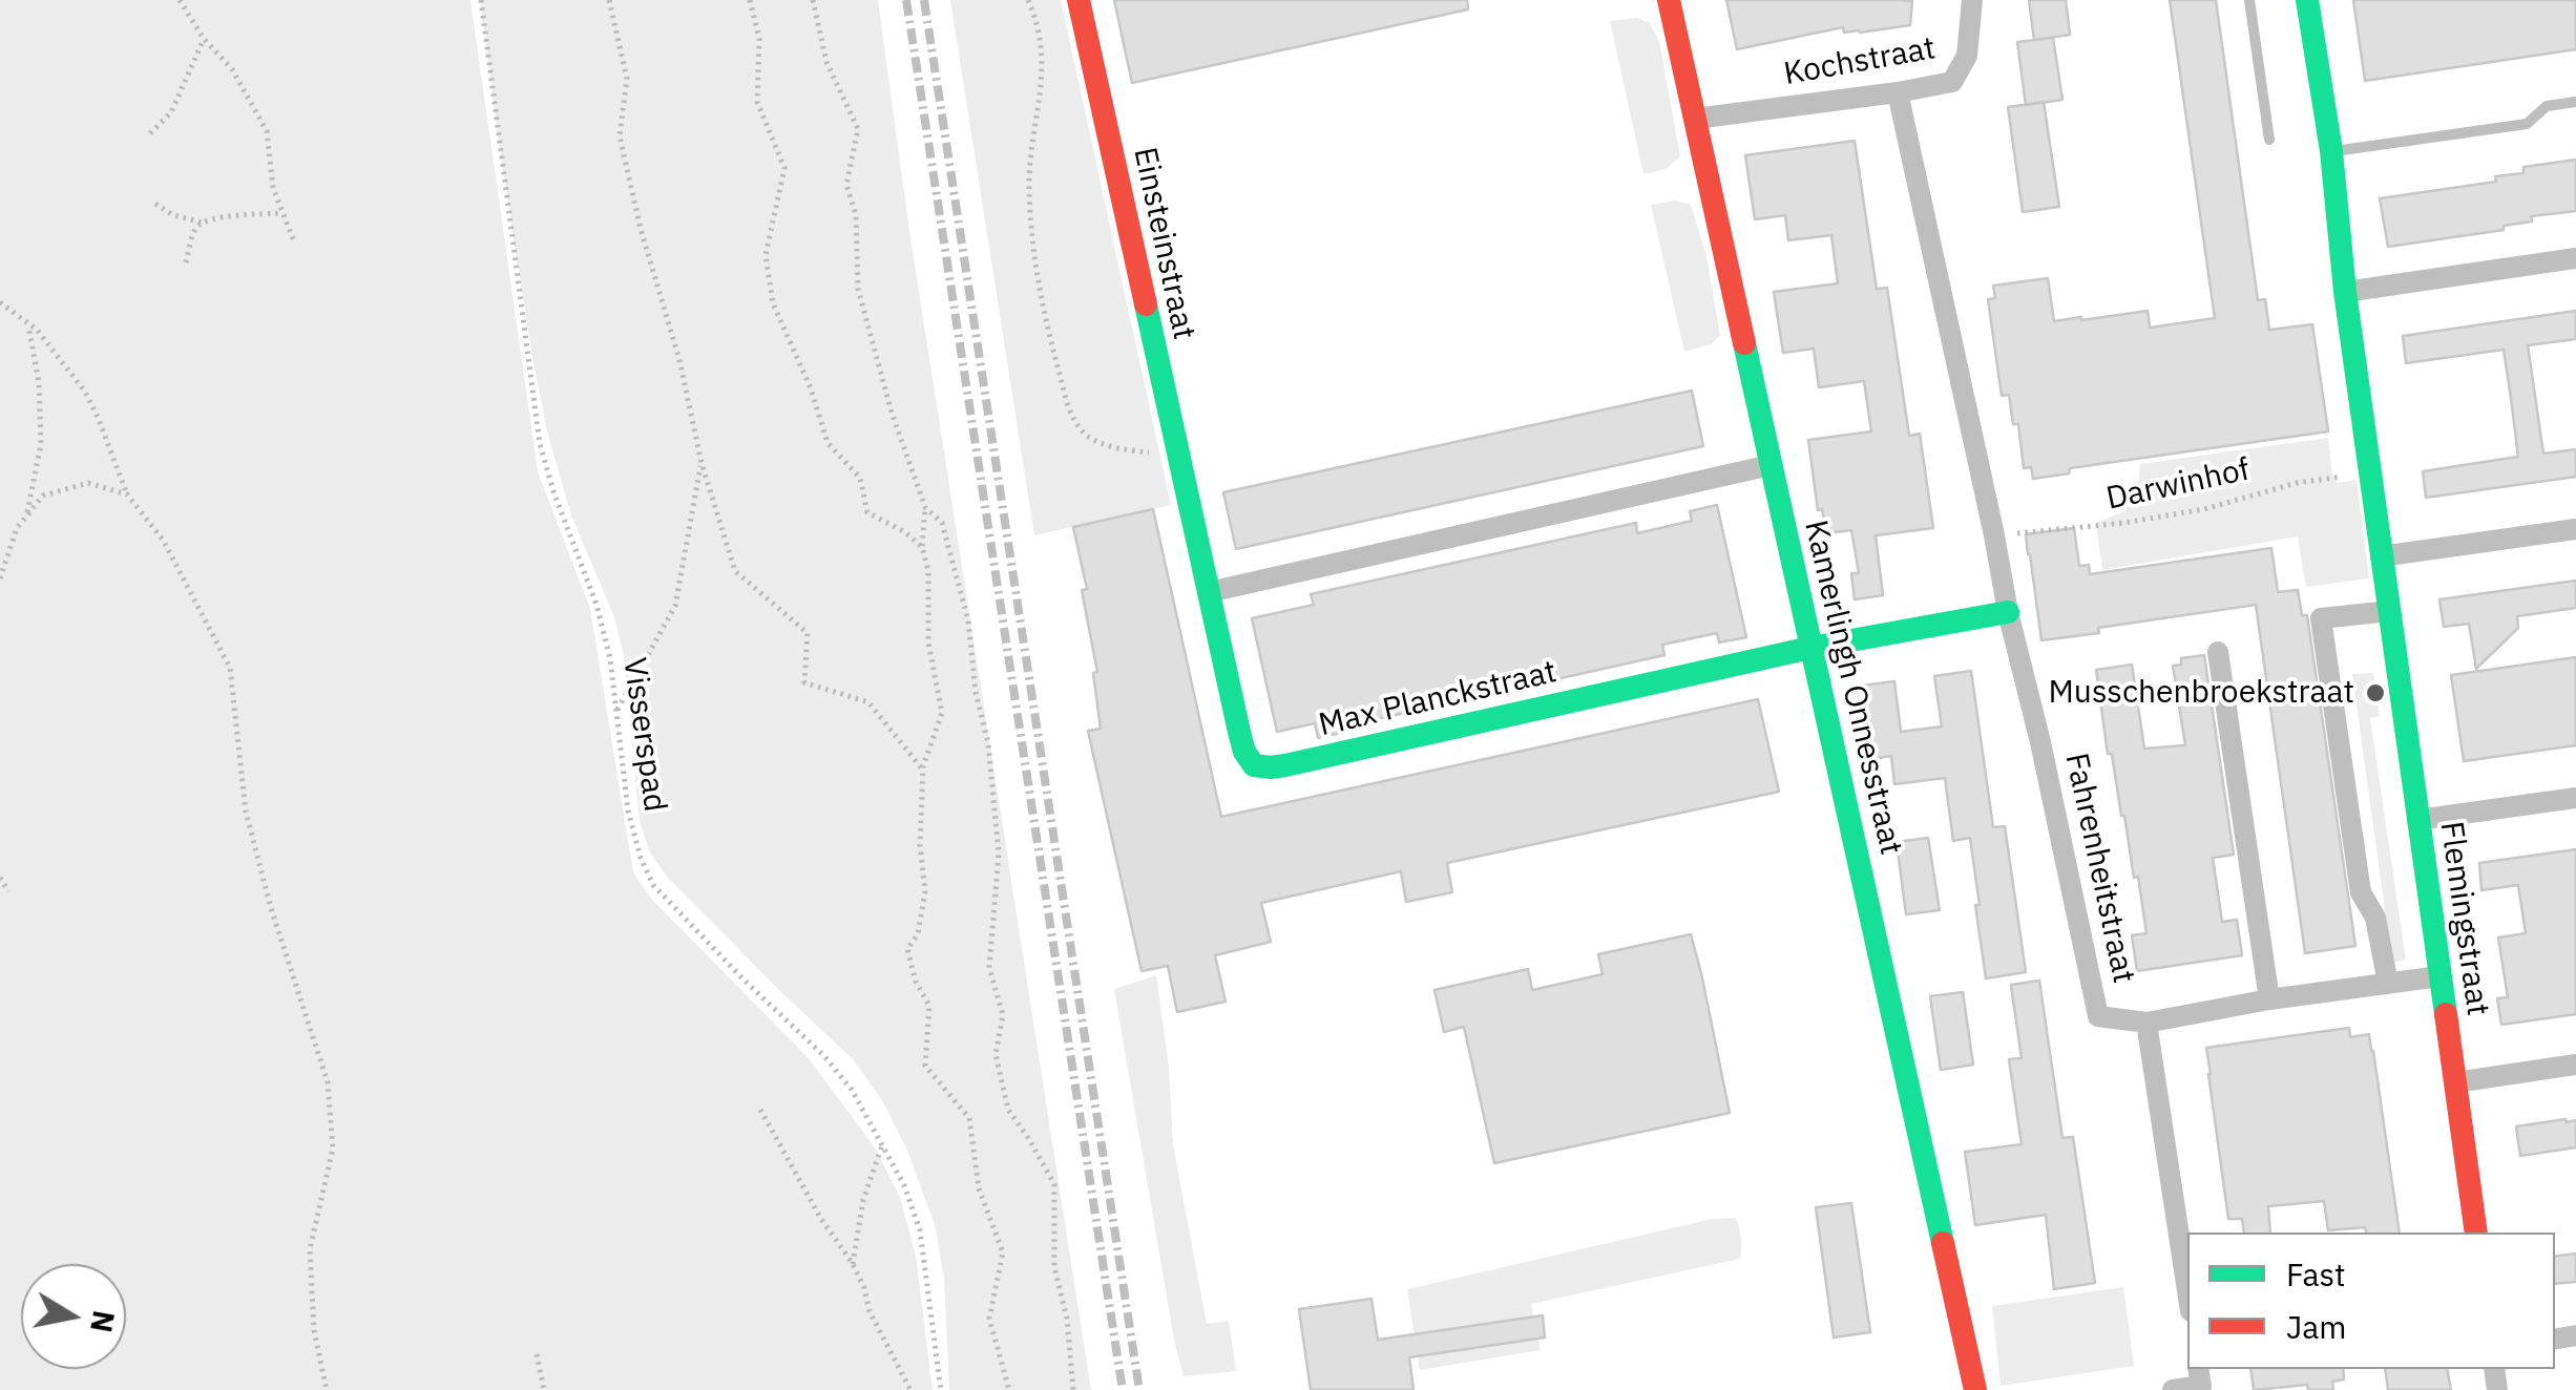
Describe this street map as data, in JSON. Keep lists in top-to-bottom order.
{
  "streets": {
    "street": [
      "Kochstraat",
      "Einsteinstraat",
      "Kamerlingh Onnesstraat",
      "Max Planckstraat",
      "Fahrenheitstraat",
      "Flemingstraat"
    ],
    "path": ["Darwinhof", "Visserspad"]
  },
  "crossings": [
    ["Kochstraat", "Kamerlingh Onnesstraat"],
    ["Kochstraat", "Fahrenheitstraat"],
    ["Einsteinstraat", "Max Planckstraat"],
    ["Darwinhof", "Fahrenheitstraat"],
    ["Darwinhof", "Flemingstraat"],
    ["Kamerlingh Onnesstraat", "Max Planckstraat"]
  ],
  "places": ["Musschenbroekstraat"],
  "legend": ["Fast", "Jam"],
  "north": "right"
}
